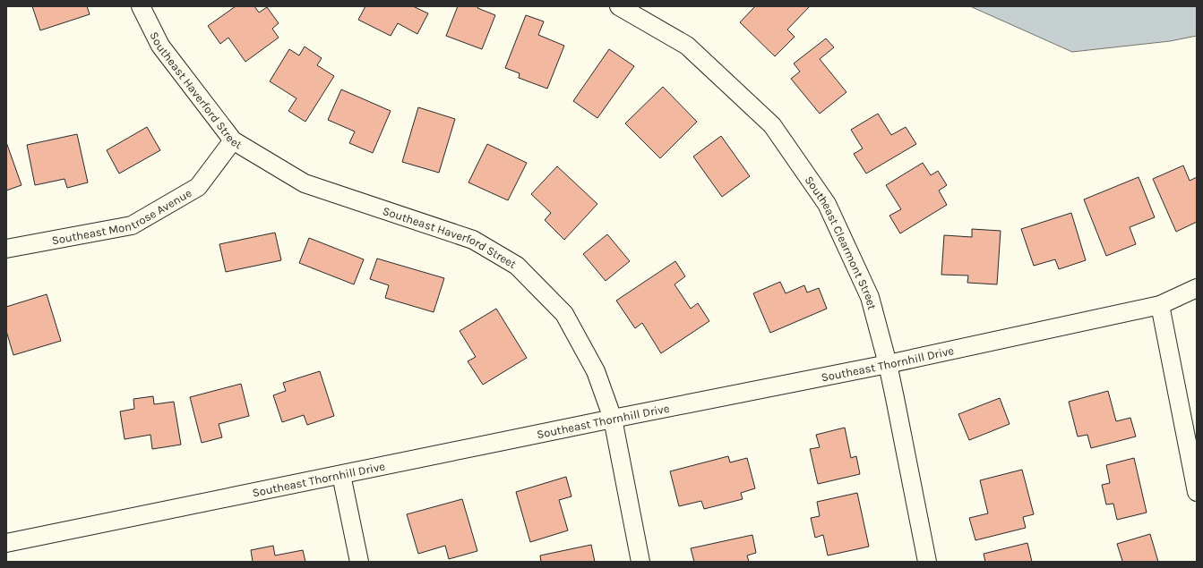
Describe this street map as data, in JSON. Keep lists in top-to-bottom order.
{
  "streets": {
    "street": [
      "Southeast Haverford Street",
      "Southeast Montrose Avenue",
      "Southeast Clearmont Street",
      "Southeast Thornhill Drive"
    ]
  },
  "crossings": [
    ["Southeast Haverford Street", "Southeast Montrose Avenue"],
    ["Southeast Haverford Street", "Southeast Thornhill Drive"],
    ["Southeast Clearmont Street", "Southeast Thornhill Drive"]
  ]
}
